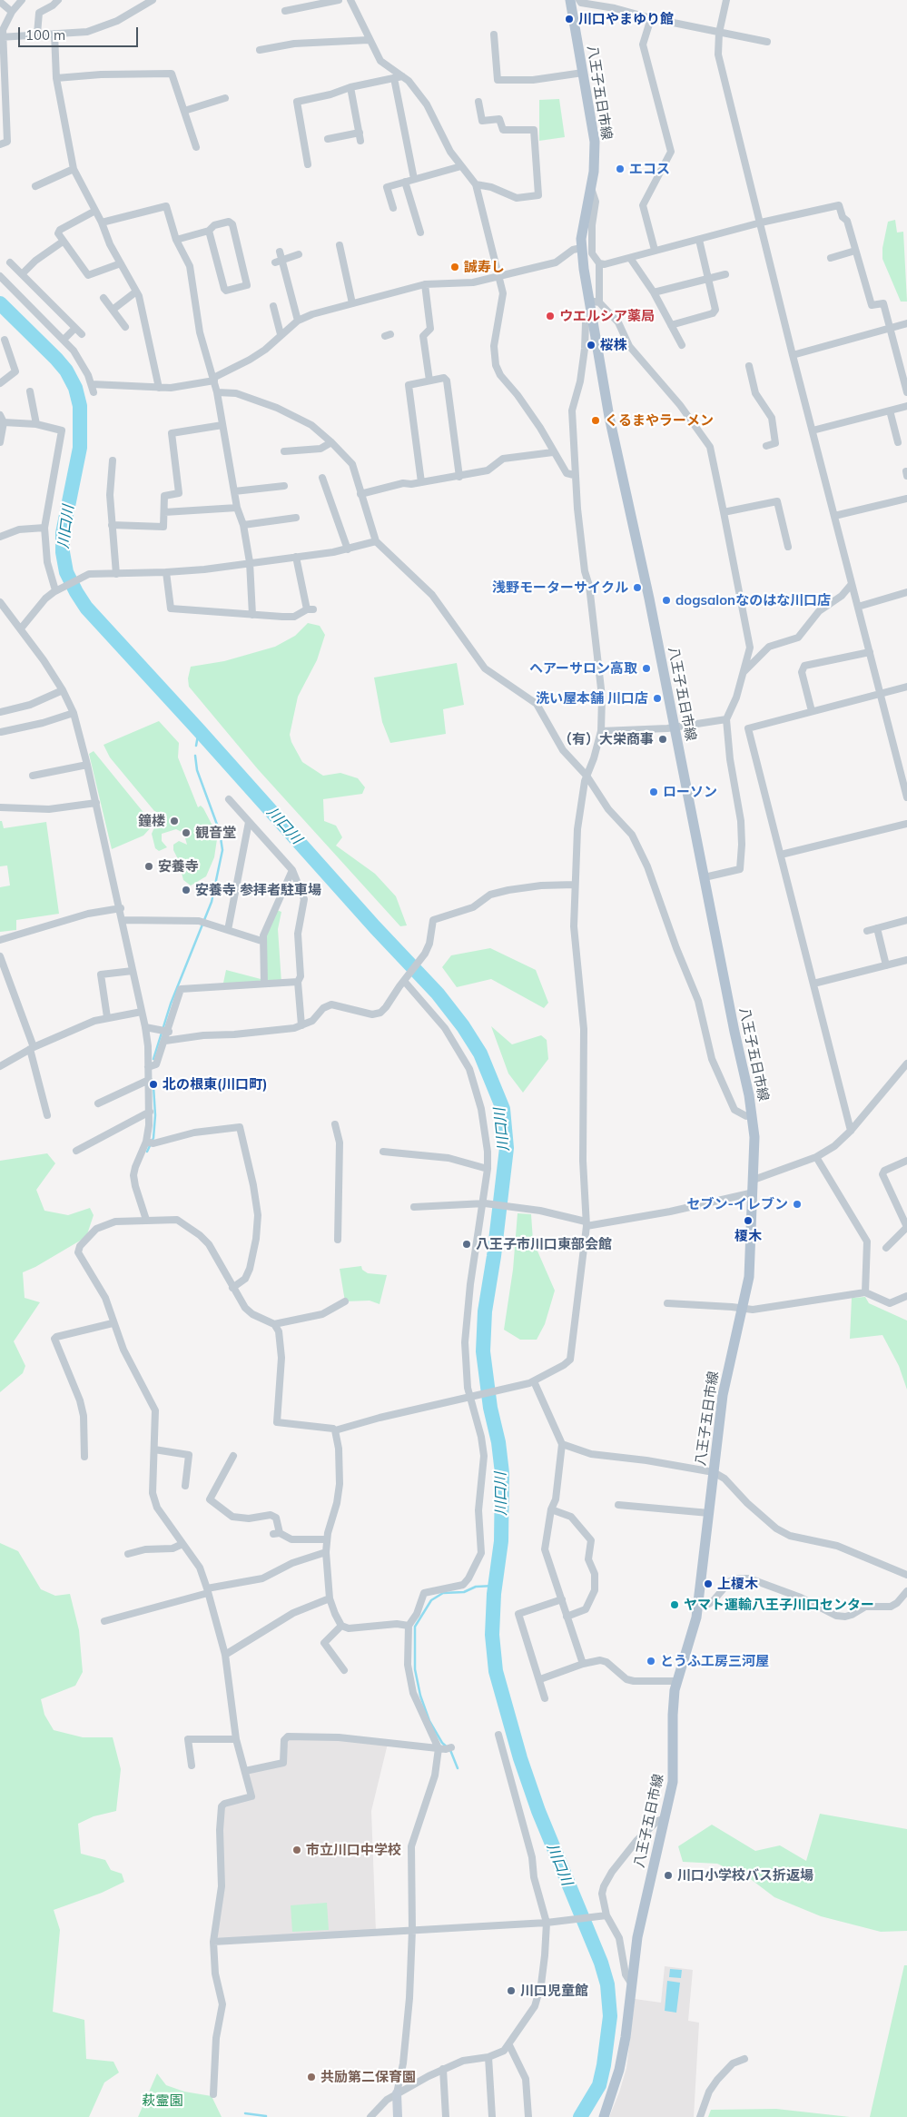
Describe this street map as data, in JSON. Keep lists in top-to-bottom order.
{
  "streets": {
    "main road": ["八王子五日市線"]
  },
  "water": ["川口川"],
  "parks": ["萩霊園"],
  "places": [
    "川口やまゆり館",
    "エコス",
    "誠寿し",
    "ウエルシア薬局",
    "桜株",
    "くるまやラーメン",
    "浅野モーターサイクル",
    "dogsalonなのはな川口店",
    "ヘアーサロン高取",
    "洗い屋本舗 川口店",
    "（有）大栄商事",
    "ローソン",
    "鐘楼",
    "観音堂",
    "安養寺",
    "安養寺 参拝者駐車場",
    "北の根東(川口町)",
    "セブン-イレブン",
    "榎木",
    "八王子市川口東部会館",
    "上榎木",
    "ヤマト運輸八王子川口センター",
    "とうふ工房三河屋",
    "市立川口中学校",
    "川口小学校バス折返場",
    "川口児童館",
    "共励第二保育園"
  ],
  "scale_bar": "100 m"
}
